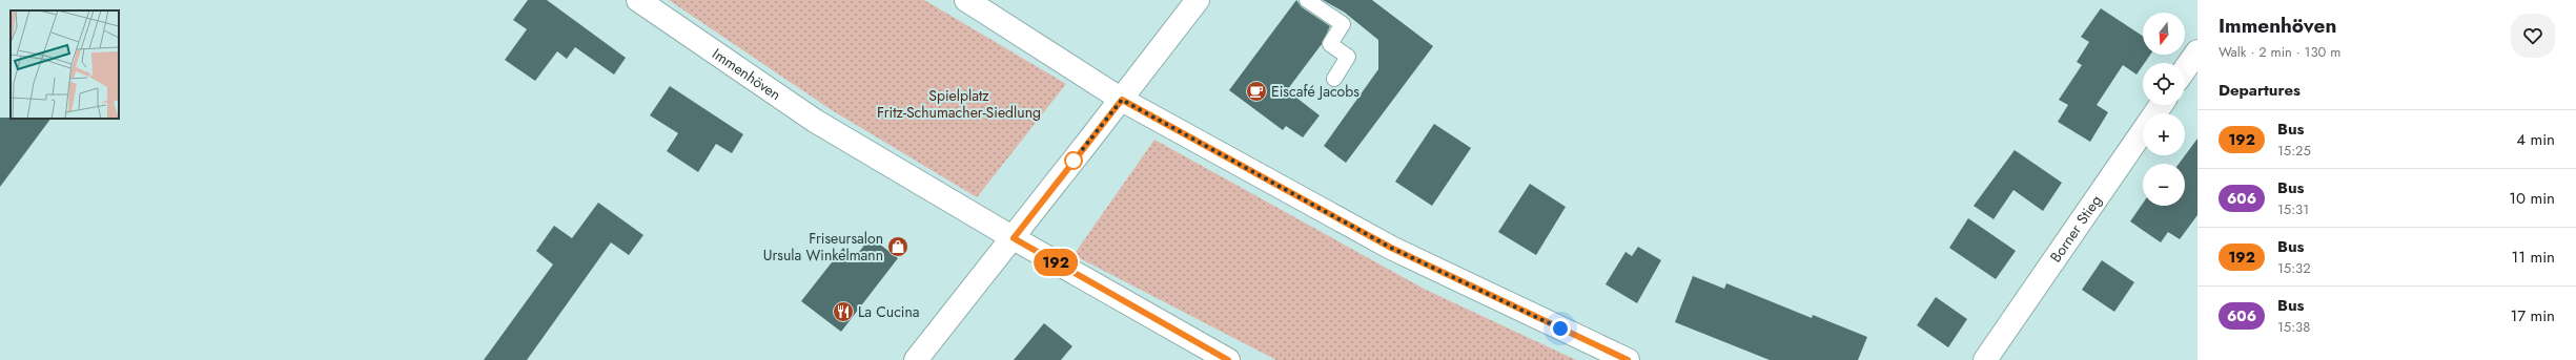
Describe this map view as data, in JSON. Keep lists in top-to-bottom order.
{
  "streets": {
    "street": ["Immenhöven", "Borner Stieg"]
  },
  "parks": ["Spielplatz Fritz-Schumacher-Siedlung"],
  "places": {
    "cafe": ["Eiscafé Jacobs"],
    "shop": ["Friseursalon Ursula Winkelmann"],
    "restaurant": ["La Cucina"]
  },
  "lines": ["bus line 192"],
  "north": "bottom",
  "page": {
    "on_map": "192",
    "heading": [
      ["Immenhöven", "Walk · 2 min · 130 m"],
      "Departures"
    ],
    "map_buttons": ["+", "−"],
    "list": [
      {
        "mark": "192",
        "name": "Bus",
        "note": "15:25",
        "value": "4 min"
      },
      {
        "mark": "606",
        "name": "Bus",
        "note": "15:31",
        "value": "10 min"
      },
      {
        "mark": "192",
        "name": "Bus",
        "note": "15:32",
        "value": "11 min"
      },
      {
        "mark": "606",
        "name": "Bus",
        "note": "15:38",
        "value": "17 min"
      }
    ]
  }
}
